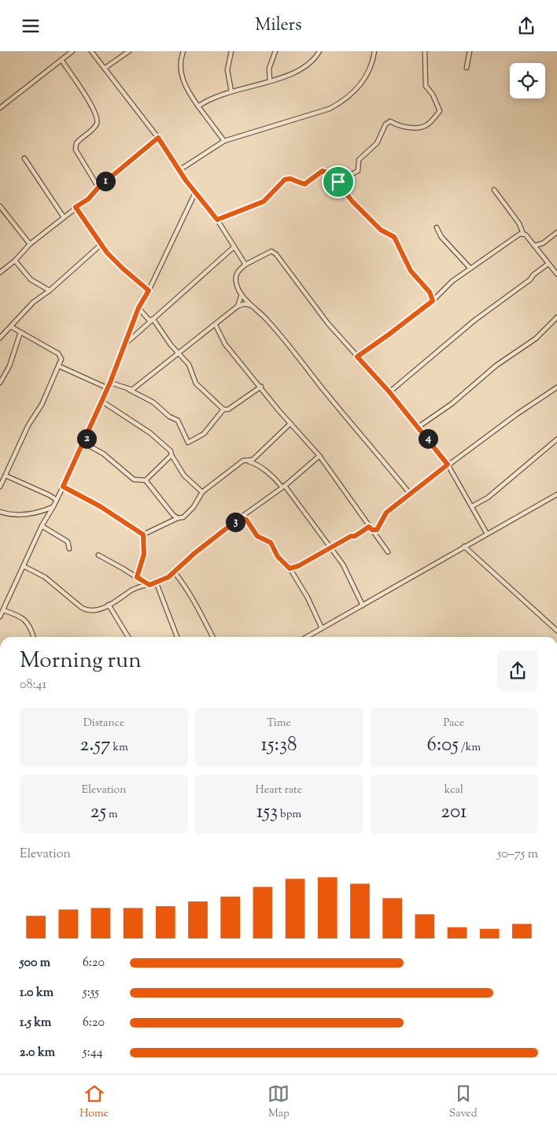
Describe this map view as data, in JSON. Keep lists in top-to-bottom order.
{
  "page": {
    "header": "Milers",
    "pins": [
      "1",
      "2",
      "4",
      "3"
    ],
    "heading": ["Morning run", "08:41"],
    "stats": [
      ["Distance", "2.57 km"],
      ["Time", "15:38"],
      ["Pace", "6:05 /km"],
      ["Elevation", "25 m"],
      ["Heart rate", "153 bpm"],
      ["kcal", "201"]
    ],
    "chart": ["Elevation", "50–75 m"],
    "list": [
      {
        "name": "500 m",
        "note": "6:20"
      },
      {
        "name": "1.0 km",
        "note": "5:55"
      },
      {
        "name": "1.5 km",
        "note": "6:20"
      },
      {
        "name": "2.0 km",
        "note": "5:44"
      }
    ],
    "tabs": ["Home", "Map", "Saved"]
  }
}
